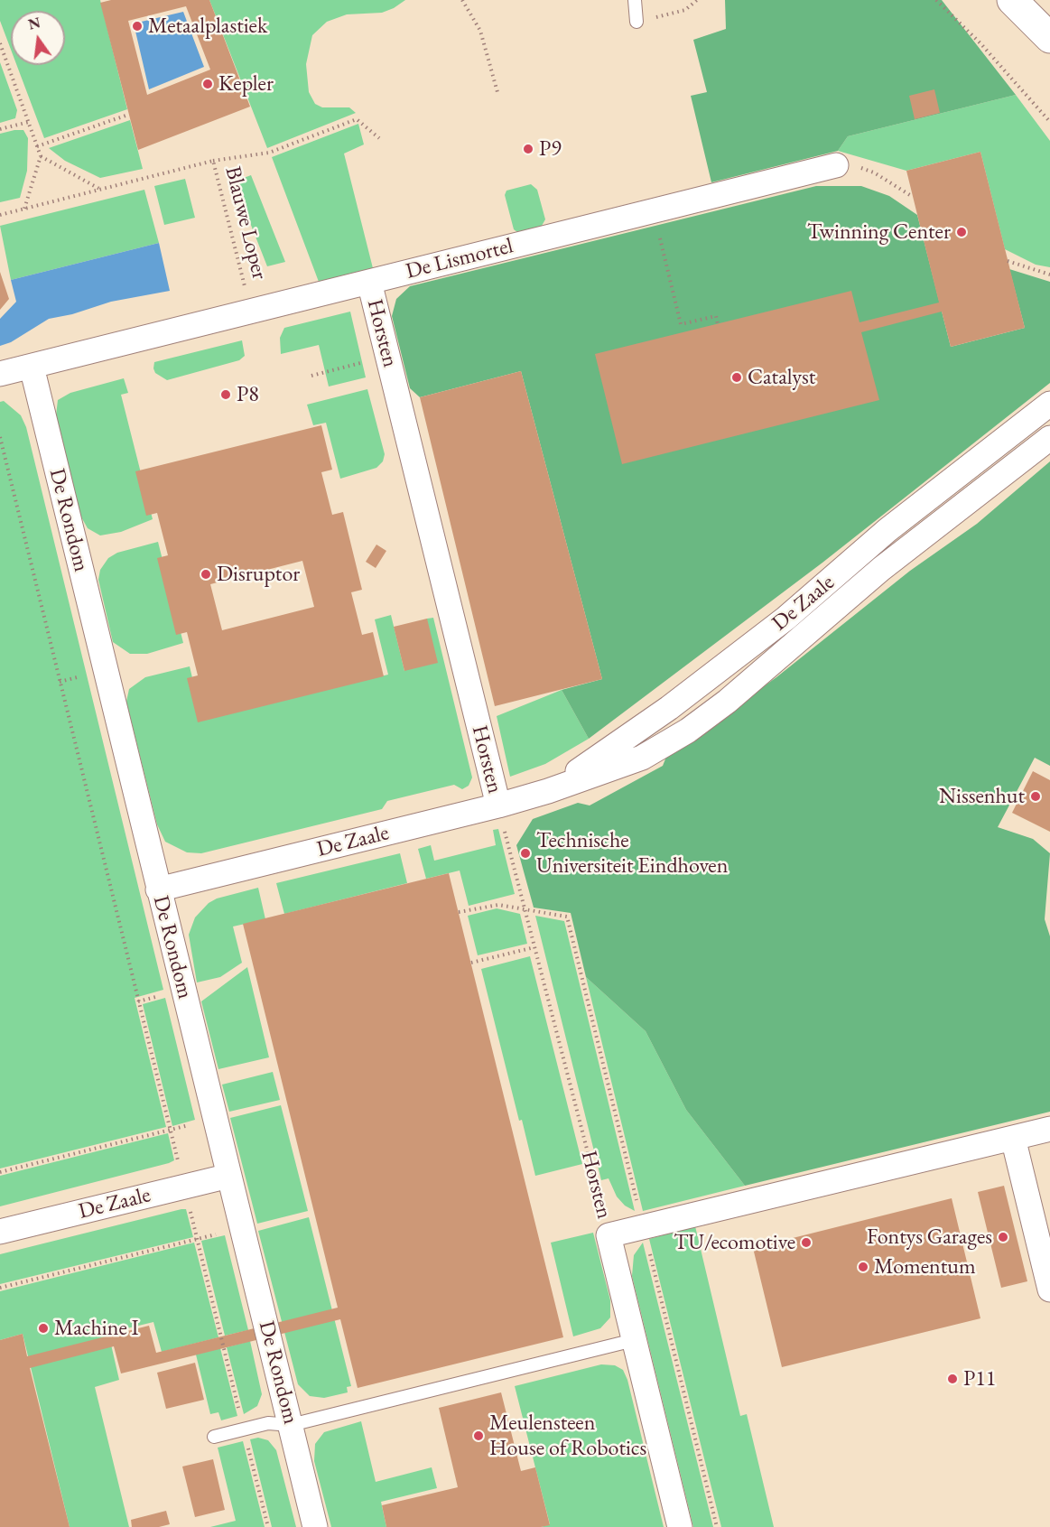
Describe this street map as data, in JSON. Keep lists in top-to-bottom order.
{
  "streets": {
    "street": [
      "De Lismortel",
      "Horsten",
      "De Rondom",
      "De Zaale"
    ],
    "path": ["Blauwe Loper"]
  },
  "crossings": [
    ["Blauwe Loper", "De Lismortel"],
    ["De Lismortel", "Horsten"],
    ["De Lismortel", "De Rondom"],
    ["Horsten", "De Zaale"],
    ["De Rondom", "De Zaale"]
  ],
  "places": [
    "Metaalplastiek",
    "Kepler",
    "P9",
    "Twinning Center",
    "Catalyst",
    "P8",
    "Disruptor",
    "Nissenhut",
    "Technische Universiteit Eindhoven",
    "Fontys Garages",
    "TU/ecomotive",
    "Momentum",
    "Machine I",
    "P11",
    "Meulensteen House of Robotics"
  ],
  "north": "top"
}
